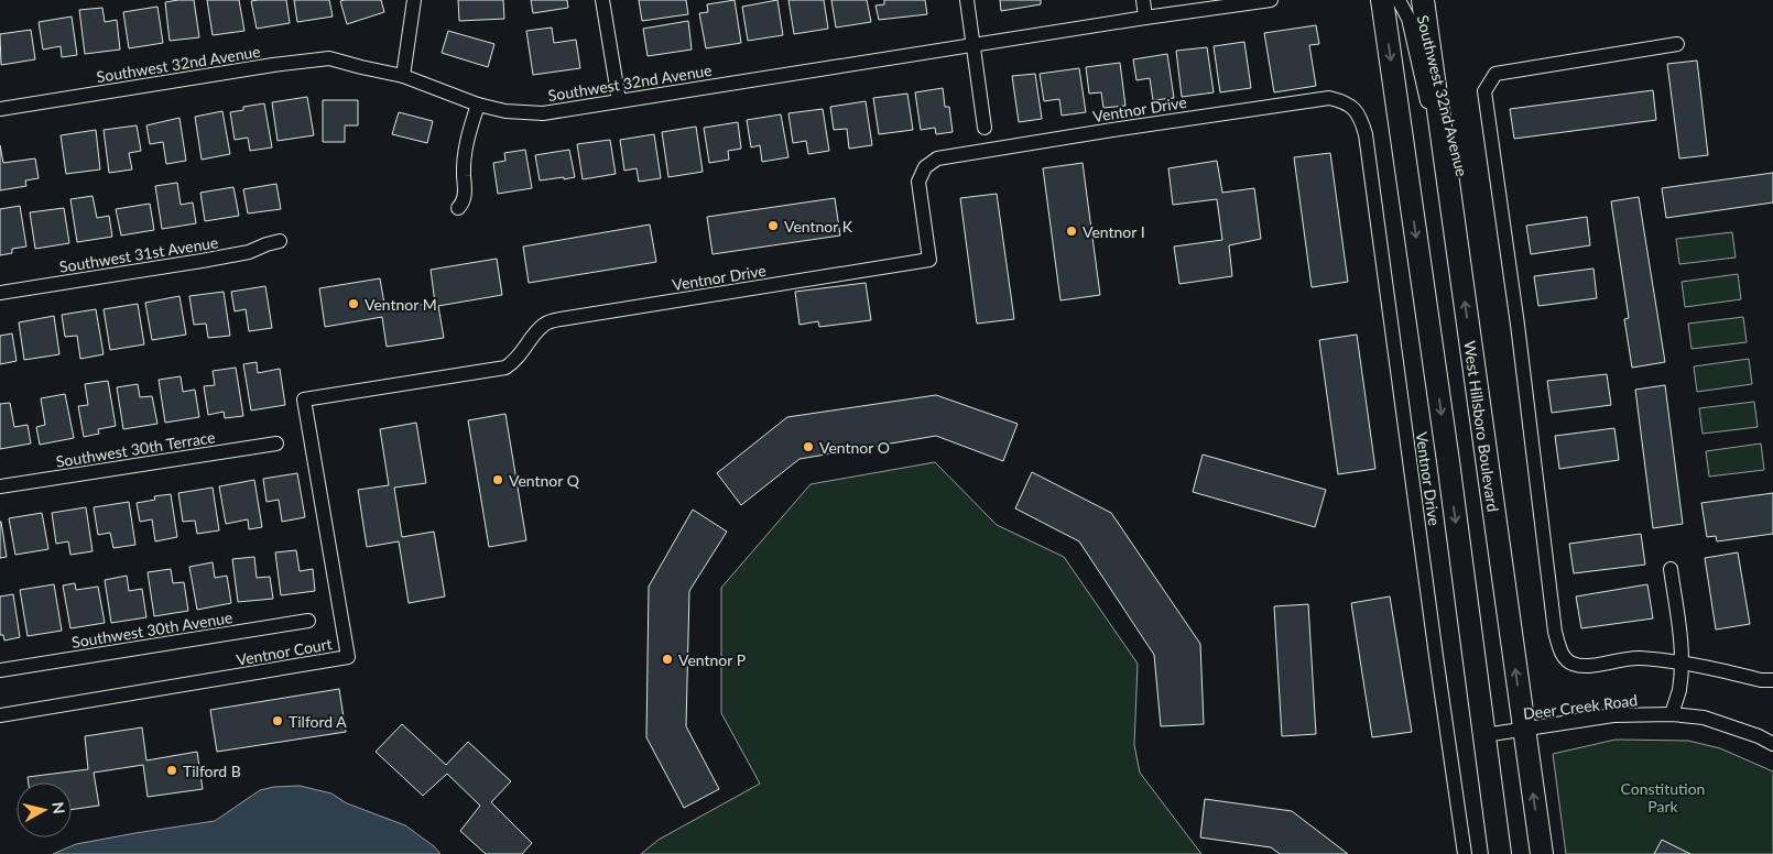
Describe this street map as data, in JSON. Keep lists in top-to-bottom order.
{
  "streets": {
    "main road": ["West Hillsboro Boulevard"],
    "street": [
      "Southwest 32nd Avenue",
      "Ventnor Drive",
      "Southwest 31st Avenue",
      "Southwest 30th Terrace",
      "Southwest 30th Avenue",
      "Ventnor Court",
      "Deer Creek Road"
    ]
  },
  "crossings": [
    ["Southwest 32nd Avenue", "West Hillsboro Boulevard"],
    ["Ventnor Drive", "Ventnor Court"],
    ["West Hillsboro Boulevard", "Deer Creek Road"]
  ],
  "parks": ["Constitution Park"],
  "places": [
    "Ventnor K",
    "Ventnor I",
    "Ventnor M",
    "Ventnor O",
    "Ventnor Q",
    "Ventnor P",
    "Tilford A",
    "Tilford B"
  ],
  "north": "right"
}
